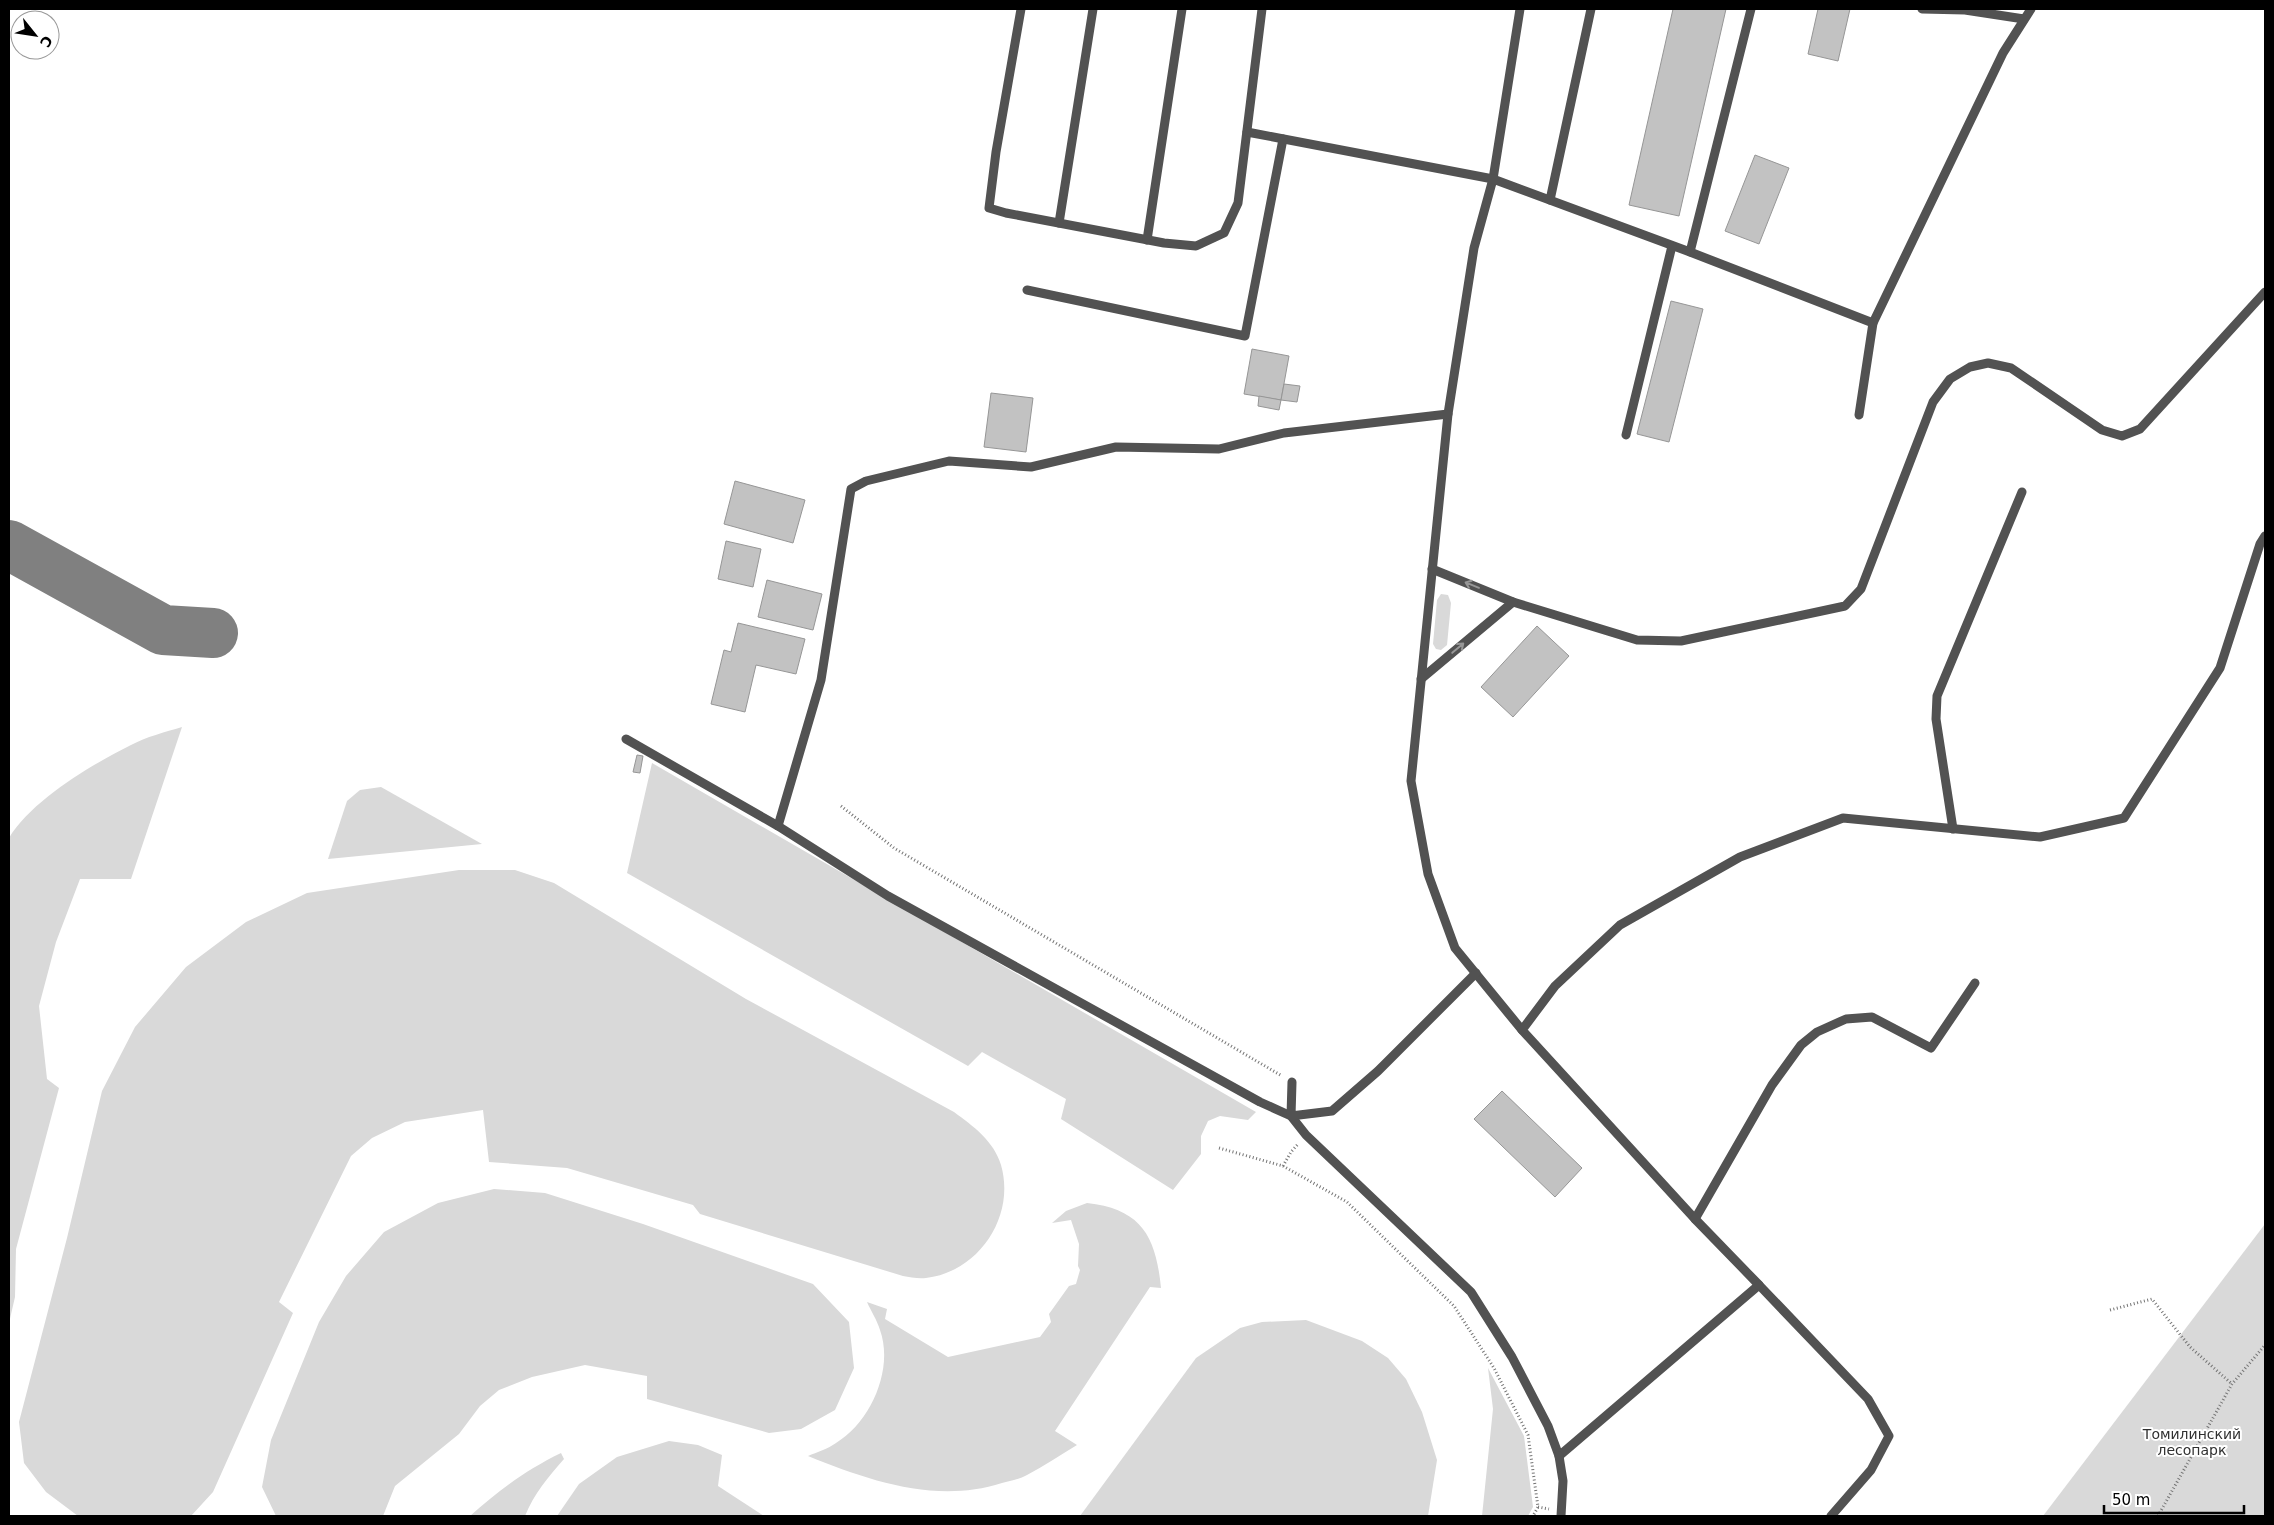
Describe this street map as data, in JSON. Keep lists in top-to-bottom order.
{
  "parks": ["Томилинский лесопарк"],
  "scale_bar": "50 m",
  "north": "bottom right"
}
